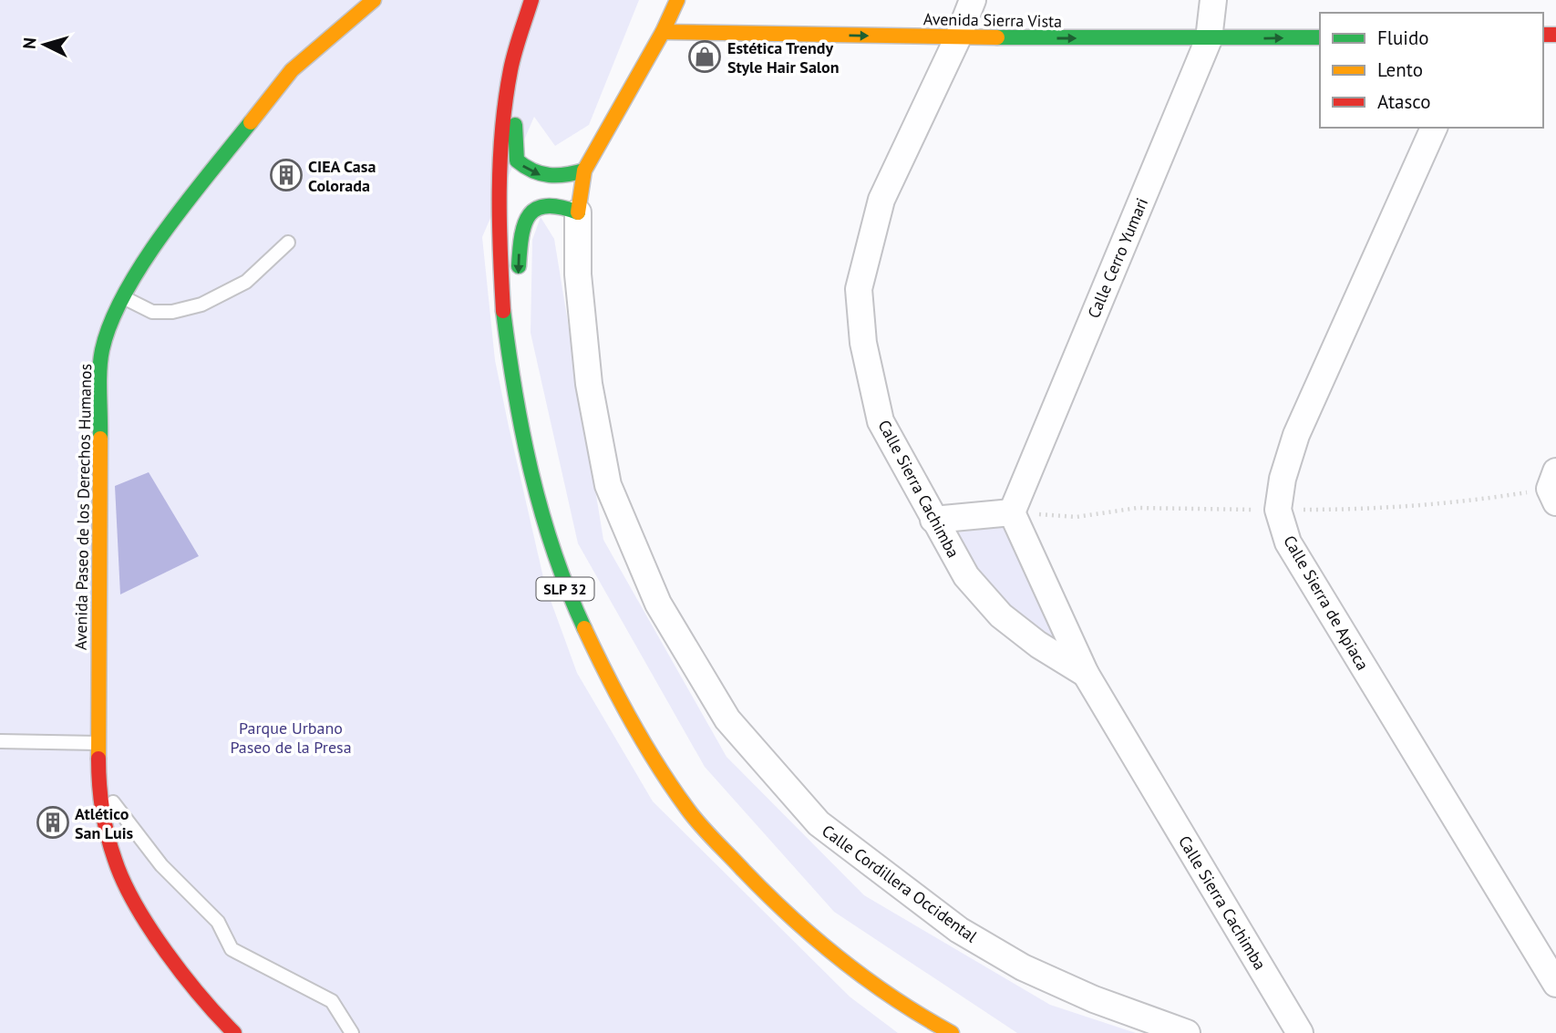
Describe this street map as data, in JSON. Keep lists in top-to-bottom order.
{
  "streets": {
    "main road": [
      "Avenida Sierra Vista",
      "Avenida Paseo de los Derechos Humanos",
      "SLP 32",
      "Calle Cordillera Occidental"
    ],
    "street": ["Calle Cerro Yumari", "Calle Sierra Cachimba", "Calle Sierra de Apiaca"]
  },
  "crossings": [
    ["Avenida Sierra Vista", "Calle Cerro Yumari"],
    ["Avenida Sierra Vista", "Calle Sierra Cachimba"],
    ["Avenida Sierra Vista", "Calle Cordillera Occidental"],
    ["Calle Cerro Yumari", "Calle Sierra Cachimba"]
  ],
  "one_way": ["Avenida Sierra Vista"],
  "parks": ["Parque Urbano Paseo de la Presa"],
  "places": {
    "shop": ["Estética Trendy Style Hair Salon"],
    "building": ["CIEA Casa Colorada", "Atlético San Luis"]
  },
  "legend": ["Fluido", "Lento", "Atasco"],
  "north": "left"
}
